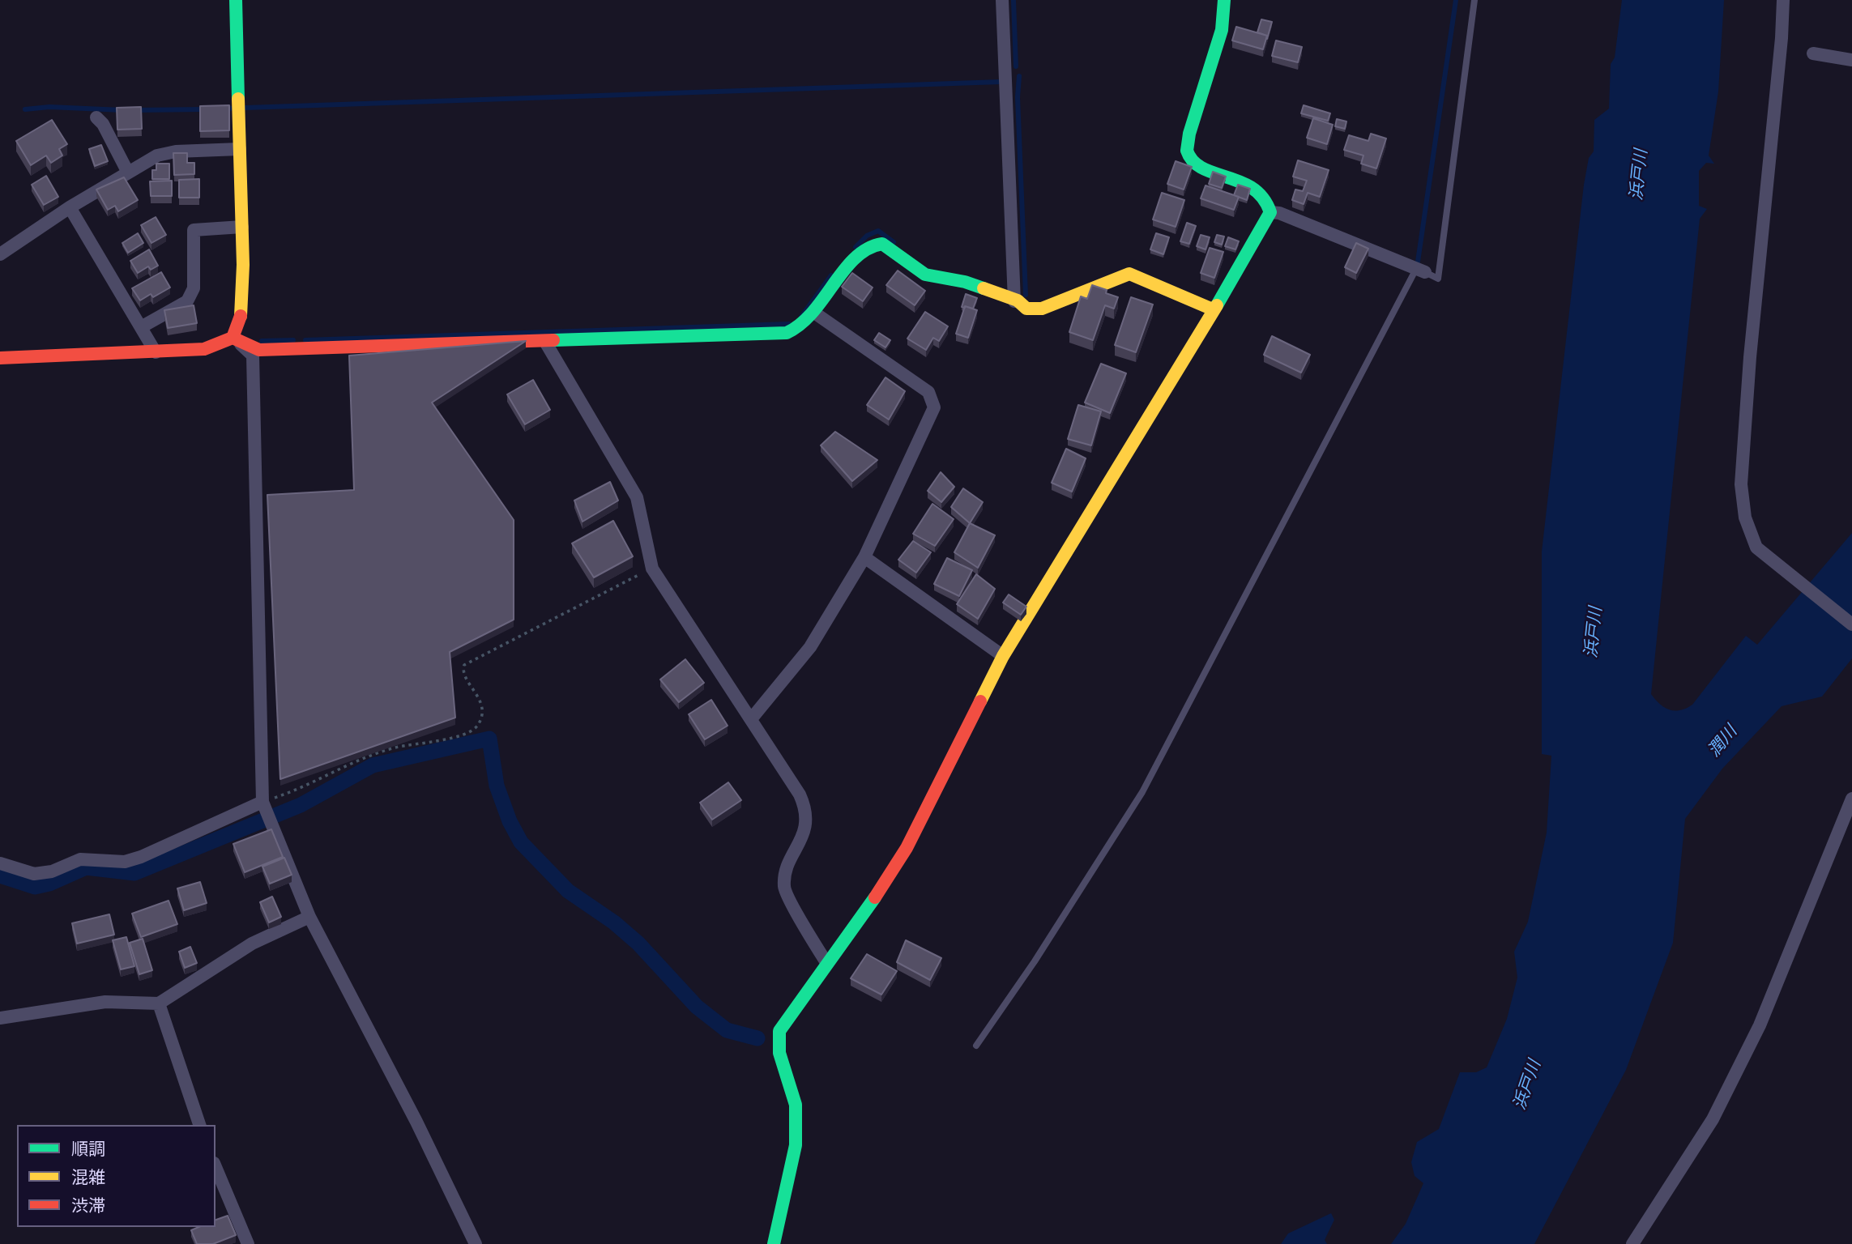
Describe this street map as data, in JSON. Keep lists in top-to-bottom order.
{
  "water": ["浜戸川", "潤川"],
  "legend": ["順調", "混雑", "渋滞"]
}
